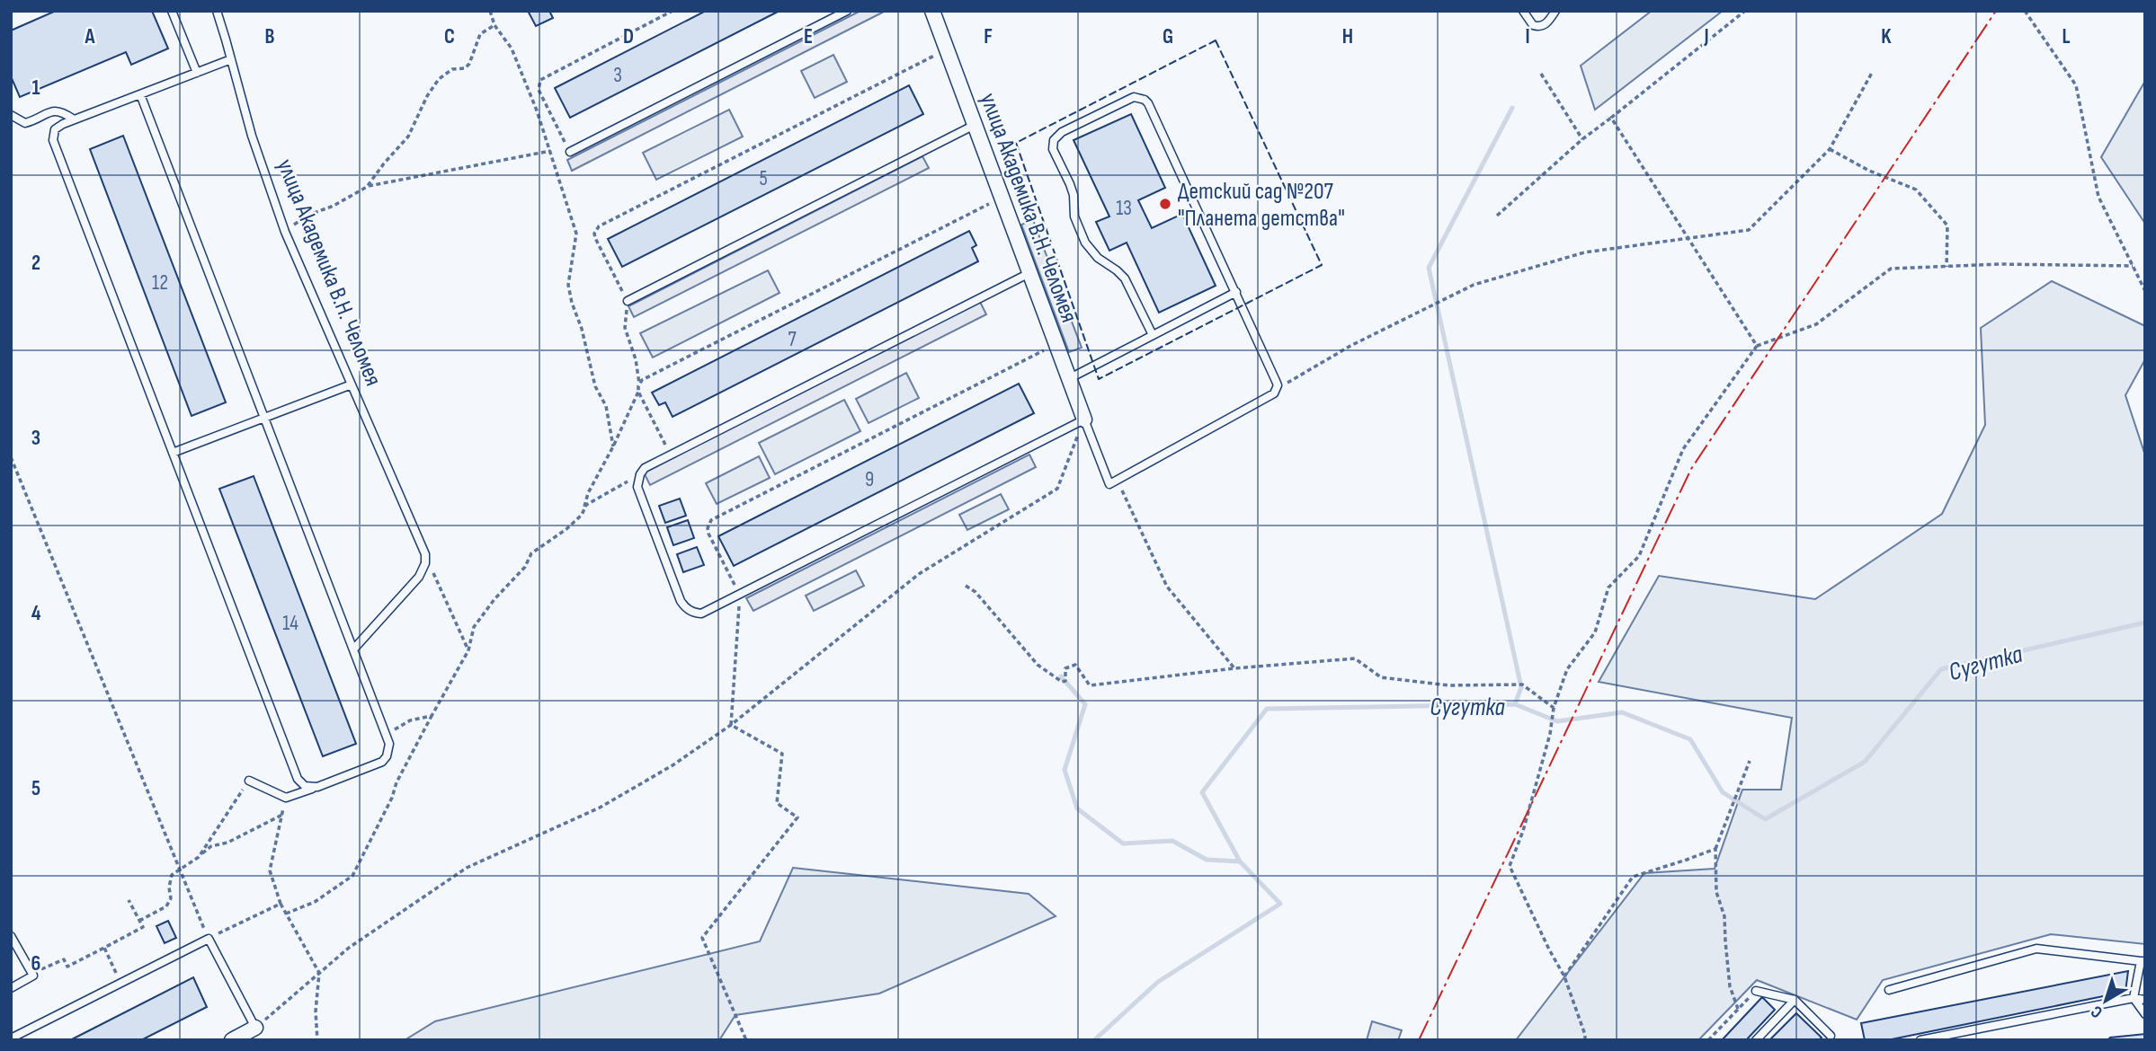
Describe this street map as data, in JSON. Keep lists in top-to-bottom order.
{
  "streets": {
    "street": ["улица Академика В.Н. Челомея"]
  },
  "water": ["Сугутка"],
  "places": ["Детский сад №207 \"Планета детства\""],
  "house_numbers": [
    "3",
    "5",
    "13",
    "12",
    "7",
    "9",
    "14"
  ],
  "north": "bottom left",
  "grid": {
    "columns": [
      "A",
      "B",
      "C",
      "D",
      "E",
      "F",
      "G",
      "H",
      "I",
      "J",
      "K",
      "L"
    ],
    "rows": [
      "1",
      "2",
      "3",
      "4",
      "5",
      "6"
    ]
  }
}
